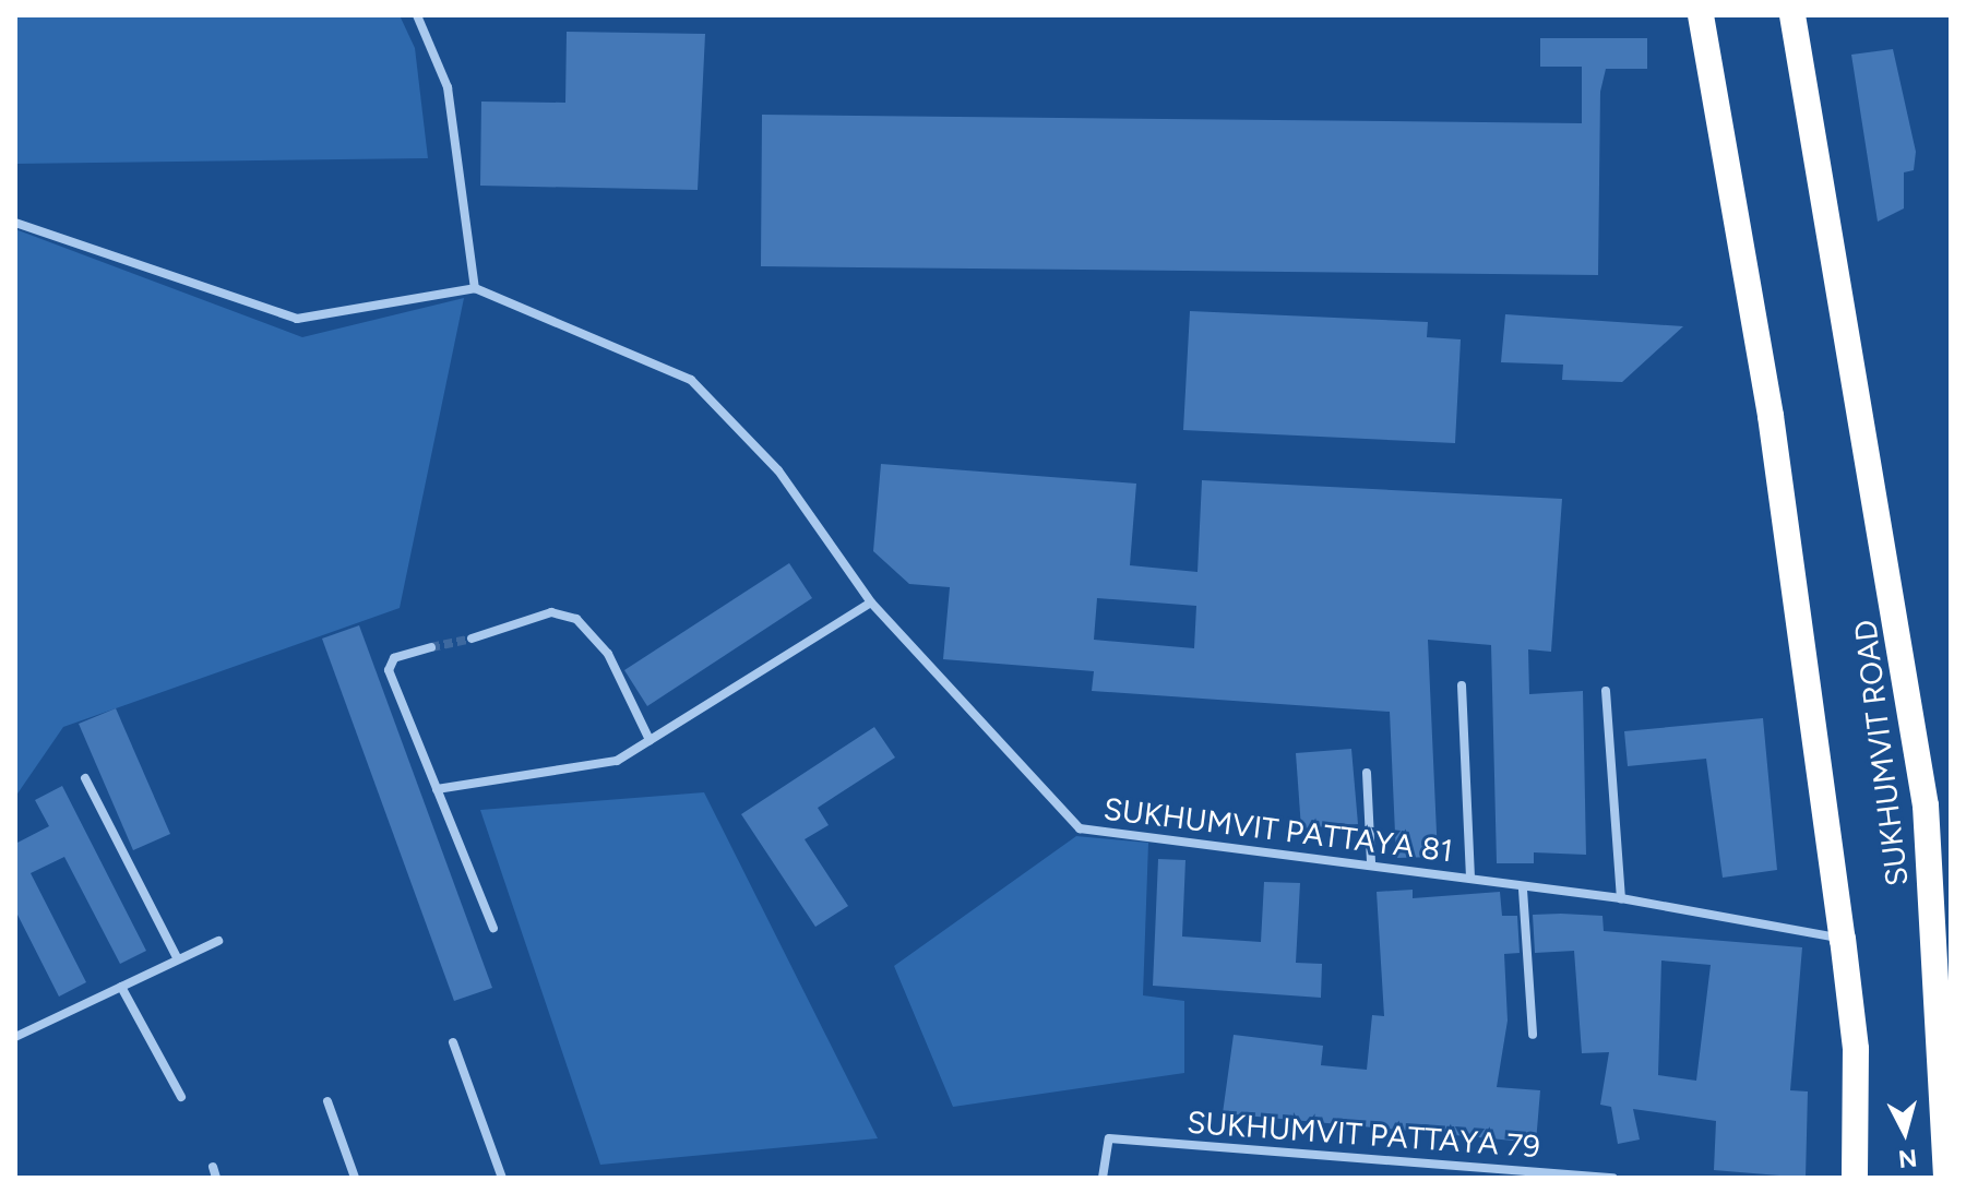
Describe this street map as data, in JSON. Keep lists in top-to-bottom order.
{
  "streets": {
    "highway": ["SUKHUMVIT ROAD"],
    "street": ["SUKHUMVIT PATTAYA 81", "SUKHUMVIT PATTAYA 79"]
  },
  "crossings": [
    ["SUKHUMVIT ROAD", "SUKHUMVIT PATTAYA 81"]
  ],
  "north": "bottom"
}
